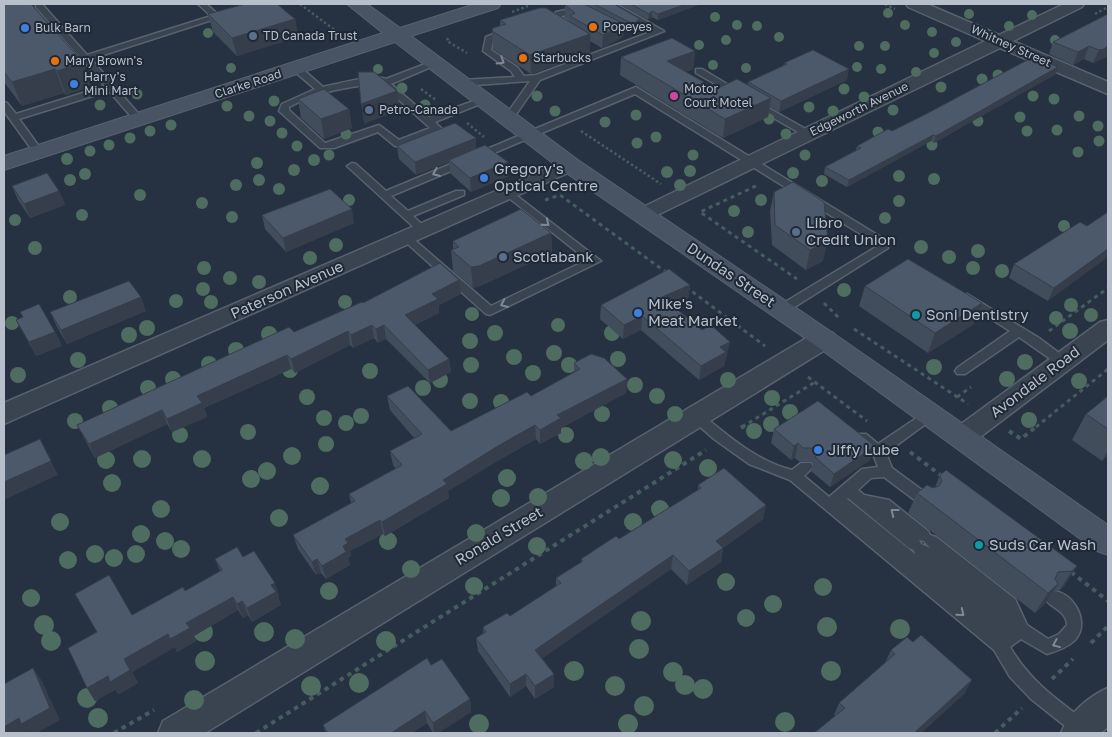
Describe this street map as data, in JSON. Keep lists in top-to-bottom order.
{
  "streets": {
    "main road": ["Clarke Road", "Dundas Street"],
    "street": [
      "Whitney Street",
      "Edgeworth Avenue",
      "Paterson Avenue",
      "Avondale Road",
      "Ronald Street"
    ]
  },
  "crossings": [
    ["Whitney Street", "Edgeworth Avenue"],
    ["Clarke Road", "Dundas Street"],
    ["Edgeworth Avenue", "Dundas Street"],
    ["Dundas Street", "Paterson Avenue"],
    ["Dundas Street", "Avondale Road"],
    ["Dundas Street", "Ronald Street"]
  ],
  "places": [
    "Popeyes",
    "Bulk Barn",
    "TD Canada Trust",
    "Starbucks",
    "Mary Brown's",
    "Harry's Mini Mart",
    "Motor Court Motel",
    "Petro-Canada",
    "Gregory's Optical Centre",
    "Libro Credit Union",
    "Scotiabank",
    "Mike's Meat Market",
    "Soni Dentistry",
    "Jiffy Lube",
    "Suds Car Wash"
  ]
}
